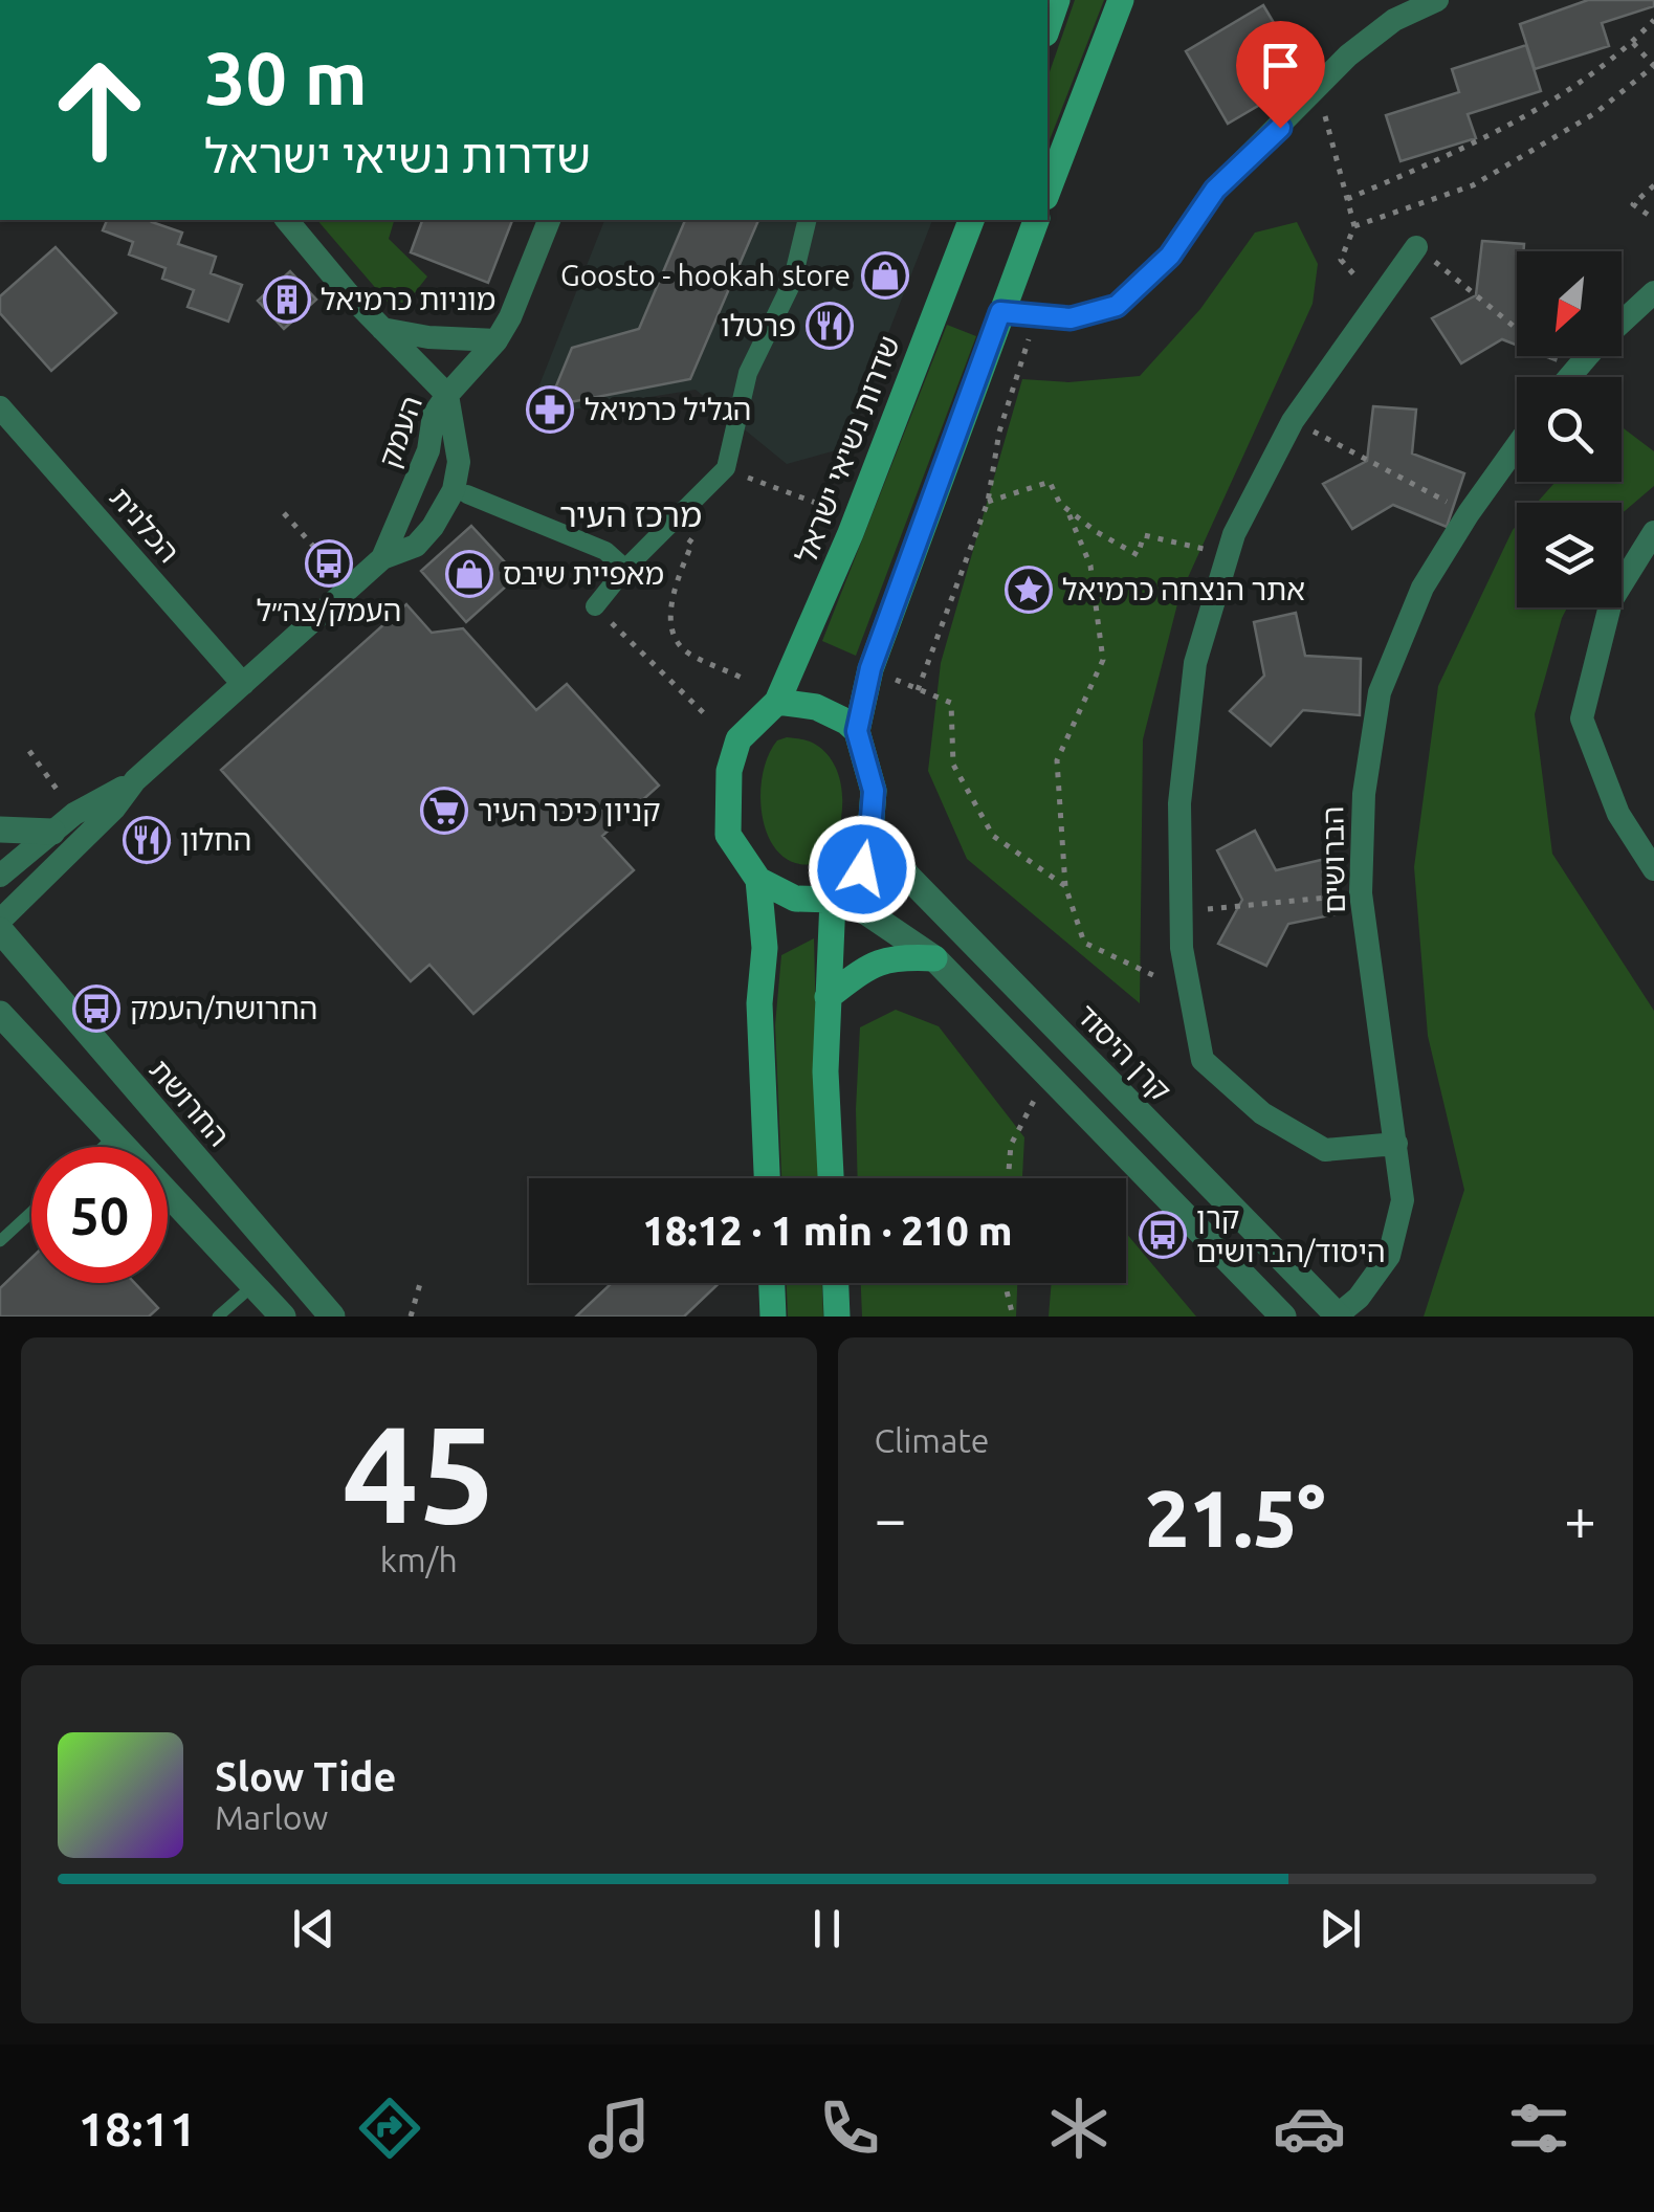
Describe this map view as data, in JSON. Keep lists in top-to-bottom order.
{
  "streets": {
    "main road": ["שדרות נשיאי ישראל"],
    "street": [
      "העמק",
      "הכלנית",
      "הברושים",
      "קרן היסוד",
      "החרושת"
    ]
  },
  "crossings": [
    ["העמק", "הכלנית"],
    ["שדרות נשיאי ישראל", "קרן היסוד"],
    ["הברושים", "קרן היסוד"]
  ],
  "districts": ["מרכז העיר"],
  "places": {
    "shop": ["Goosto - hookah store", "מאפיית שיבס"],
    "building": ["מוניות כרמיאל"],
    "restaurant": ["פרטלו", "החלון"],
    "pharmacy": ["הגליל כרמיאל"],
    "bus stop": ["העמק/צה״ל", "החרושת/העמק", "קרן היסוד/הברושים"],
    "place": ["אתר הנצחה כרמיאל"],
    "supermarket": ["קניון כיכר העיר"]
  },
  "north": "bottom left",
  "page": {
    "turn": ["30 m", "שדרות נשיאי ישראל"],
    "limit": "50",
    "trip": "18:12 · 1 min · 210 m",
    "tile": [
      ["45", "km/h"],
      "Climate"
    ],
    "heat": ["−", "21.5°", "+"],
    "song": ["Slow Tide", "Marlow"],
    "tabs": "18:11"
  }
}
